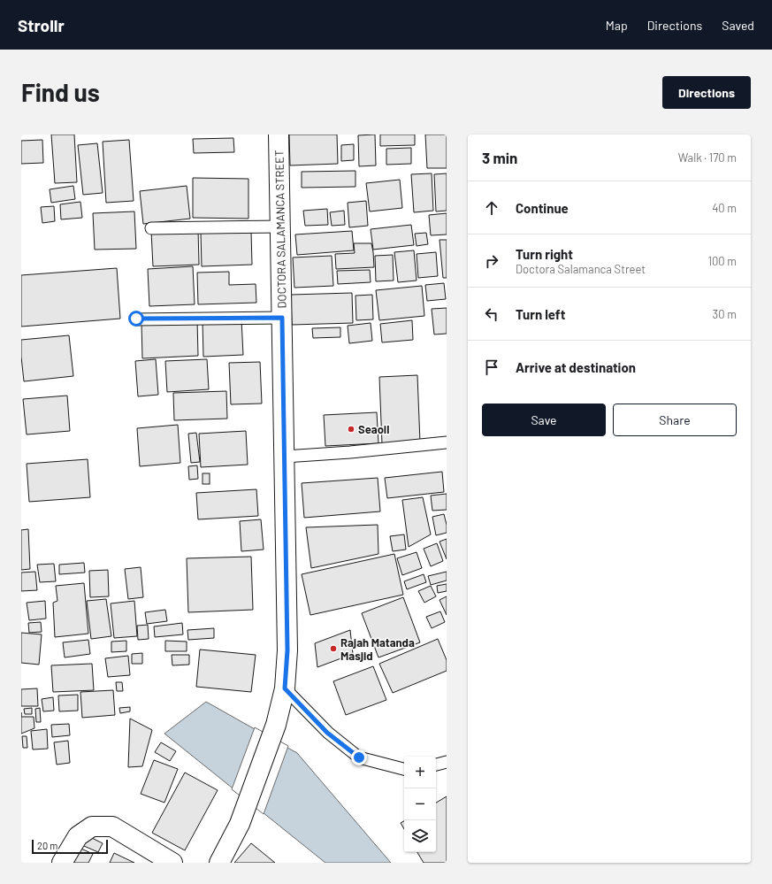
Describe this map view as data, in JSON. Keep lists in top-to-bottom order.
{
  "streets": {
    "main road": ["DOCTORA SALAMANCA STREET"]
  },
  "places": ["Seaoil", "Rajah Matanda Masjid"],
  "scale_bar": "20 m",
  "page": {
    "header": "Strollr",
    "nav": ["Map", "Directions", "Saved"],
    "buttons": [
      "Directions",
      ["Save", "Share"]
    ],
    "title": "Find us",
    "heading": ["3 min", "Walk · 170 m"],
    "list": [
      ["Continue", "40 m"],
      ["Turn right", "Doctora Salamanca Street", "100 m"],
      ["Turn left", "30 m"],
      "Arrive at destination"
    ],
    "map_buttons": ["+", "−"],
    "scale": "20 m"
  }
}
